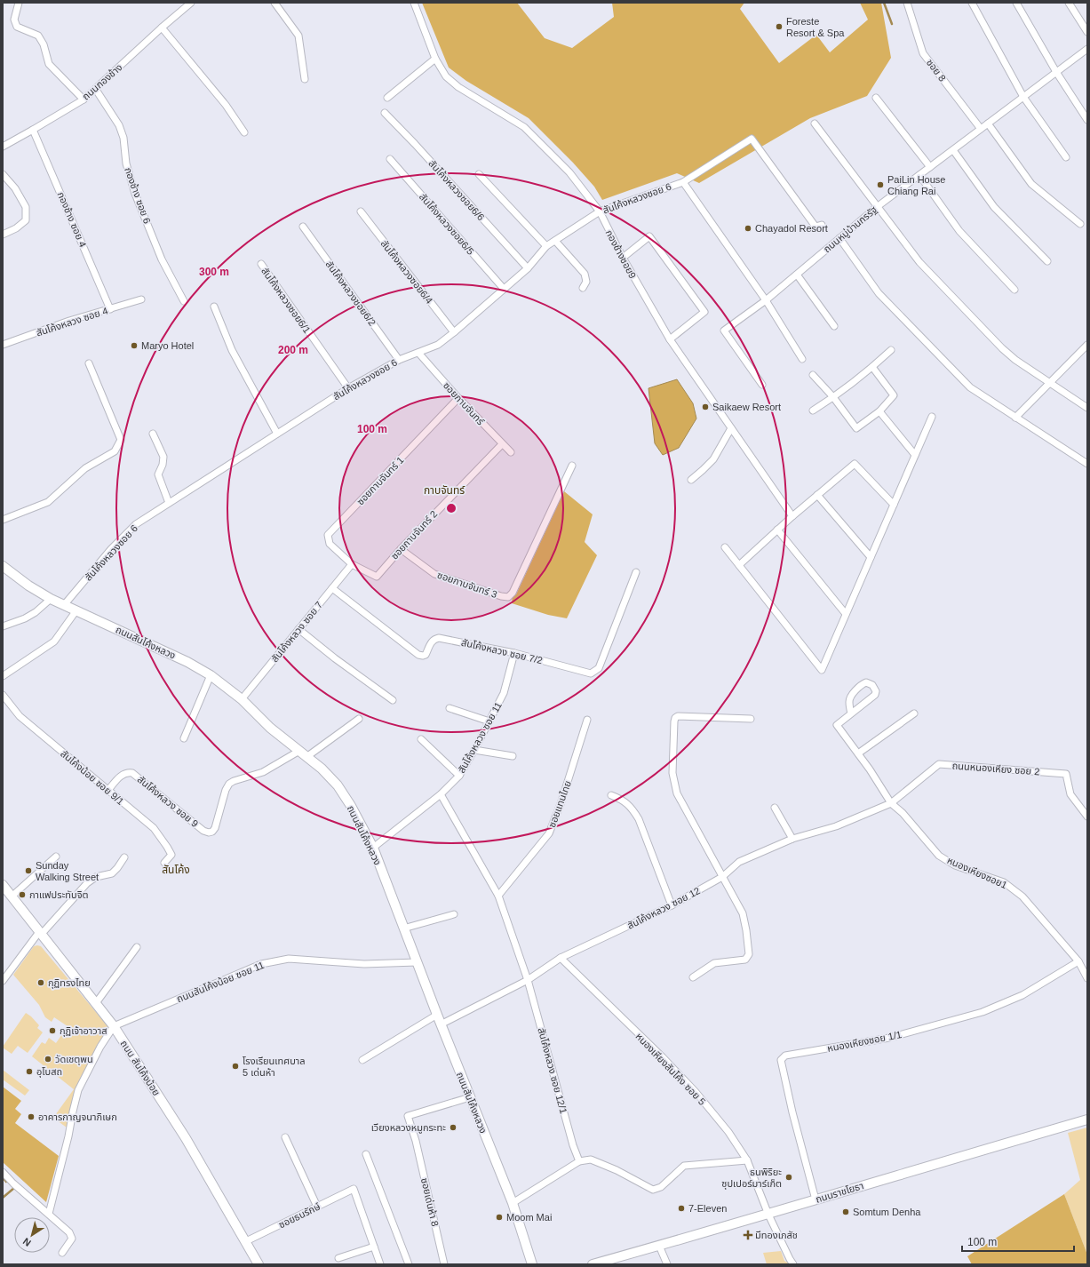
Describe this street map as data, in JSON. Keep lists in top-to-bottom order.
{
  "streets": {
    "street": [
      "ซอย 8",
      "ถนนกองช้าง",
      "สันโค้งหลวงซอย6/6",
      "กองช้าง ซอย 6",
      "สันโค้งหลวงซอย 6",
      "กองช้าง ซอย 4",
      "สันโค้งหลวงซอย6/5",
      "ถนนหมู่บ้านกรรัฐ",
      "กองช้างซอย9",
      "สันโค้งหลวงซอย6/4",
      "สันโค้งหลวงซอย6/2",
      "สันโค้งหลวงซอย6/1",
      "สันโค้งหลวง ซอย 4",
      "ซอยกาบจันทร์",
      "ซอยกาบจันทร์ 1",
      "ซอยกาบจันทร์ 2",
      "ซอยกาบจันทร์ 3",
      "สันโค้งหลวง ซอย 7",
      "ถนนสันโค้งหลวง",
      "สันโค้งหลวง ซอย 7/2",
      "สันโค้งหลวง ซอย 11",
      "ถนนหนองเหียง ซอย 2",
      "สันโค้งน้อย ซอย 9/1",
      "สันโค้งหลวง ซอย 9",
      "ซอยแทนไทย",
      "หนองเหียงซอย1",
      "สันโค้งหลวง ซอย 12",
      "ถนนสันโค้งน้อย ซอย 11",
      "หนองเหียงซอย 1/1",
      "ถนน สันโค้งน้อย",
      "หนองเหียงสันโค้ง ซอย 5",
      "สันโค้งหลวง ซอย 12/1",
      "ถนนราชโยธา",
      "ซอยเด่นห้า 8",
      "ซอยธนรักษ์"
    ]
  },
  "crossings": [
    ["ซอย 8", "ถนนหมู่บ้านกรรัฐ"],
    ["ถนนกองช้าง", "กองช้าง ซอย 6"],
    ["ถนนกองช้าง", "กองช้าง ซอย 4"],
    ["สันโค้งหลวงซอย6/6", "สันโค้งหลวงซอย 6"],
    ["สันโค้งหลวงซอย 6", "สันโค้งหลวงซอย6/5"],
    ["สันโค้งหลวงซอย 6", "กองช้างซอย9"],
    ["สันโค้งหลวงซอย 6", "สันโค้งหลวงซอย6/4"],
    ["สันโค้งหลวงซอย 6", "สันโค้งหลวงซอย6/2"],
    ["สันโค้งหลวงซอย 6", "สันโค้งหลวงซอย6/1"],
    ["สันโค้งหลวงซอย 6", "ซอยกาบจันทร์"],
    ["สันโค้งหลวงซอย 6", "ถนนสันโค้งหลวง"],
    ["กองช้าง ซอย 4", "สันโค้งหลวง ซอย 4"],
    ["ซอยกาบจันทร์", "ซอยกาบจันทร์ 1"],
    ["ซอยกาบจันทร์", "ซอยกาบจันทร์ 2"],
    ["ซอยกาบจันทร์ 1", "ซอยกาบจันทร์ 2"],
    ["ซอยกาบจันทร์ 1", "สันโค้งหลวง ซอย 7"],
    ["ซอยกาบจันทร์ 2", "ซอยกาบจันทร์ 3"],
    ["ซอยกาบจันทร์ 2", "สันโค้งหลวง ซอย 7"],
    ["สันโค้งหลวง ซอย 7", "ถนนสันโค้งหลวง"],
    ["สันโค้งหลวง ซอย 7", "สันโค้งหลวง ซอย 7/2"],
    ["ถนนสันโค้งหลวง", "สันโค้งหลวง ซอย 11"],
    ["ถนนสันโค้งหลวง", "สันโค้งหลวง ซอย 9"],
    ["ถนนสันโค้งหลวง", "สันโค้งหลวง ซอย 12"],
    ["ถนนสันโค้งหลวง", "ถนนสันโค้งน้อย ซอย 11"],
    ["ถนนสันโค้งหลวง", "ซอยเด่นห้า 8"],
    ["สันโค้งหลวง ซอย 7/2", "สันโค้งหลวง ซอย 11"],
    ["สันโค้งหลวง ซอย 11", "สันโค้งหลวง ซอย 12/1"],
    ["ถนนหนองเหียง ซอย 2", "หนองเหียงซอย1"],
    ["ถนนหนองเหียง ซอย 2", "สันโค้งหลวง ซอย 12"],
    ["สันโค้งน้อย ซอย 9/1", "สันโค้งหลวง ซอย 9"],
    ["ซอยแทนไทย", "สันโค้งหลวง ซอย 12/1"],
    ["หนองเหียงซอย1", "สันโค้งหลวง ซอย 12"],
    ["หนองเหียงซอย1", "หนองเหียงซอย 1/1"],
    ["สันโค้งหลวง ซอย 12", "หนองเหียงสันโค้ง ซอย 5"],
    ["สันโค้งหลวง ซอย 12", "สันโค้งหลวง ซอย 12/1"],
    ["ถนนสันโค้งน้อย ซอย 11", "ถนน สันโค้งน้อย"],
    ["หนองเหียงซอย 1/1", "ถนนราชโยธา"],
    ["ถนน สันโค้งน้อย", "ซอยธนรักษ์"],
    ["หนองเหียงสันโค้ง ซอย 5", "ถนนราชโยธา"]
  ],
  "districts": ["กาบจันทร์", "สันโค้ง"],
  "places": {
    "other": [
      "Foreste Resort & Spa",
      "PaiLin House Chiang Rai",
      "Chayadol Resort",
      "Maryo Hotel",
      "Saikaew Resort",
      "Sunday Walking Street",
      "กาแฟประทับจิต",
      "กุฏิทรงไทย",
      "กุฏิเจ้าอาวาส",
      "วัดเชตุพน",
      "โรงเรียนเทศบาล 5 เด่นห้า",
      "อุโบสถ",
      "อาคารกาญจนาภิเษก",
      "เวียงหลวงหมูกระทะ",
      "ธนพิริยะ ซุปเปอร์มาร์เก็ต",
      "7-Eleven",
      "Somtum Denha",
      "Moom Mai"
    ],
    "health": ["มีทองเภสัช"]
  },
  "scale_bar": "100 m",
  "north": "bottom left",
  "rings": ["300 m", "200 m", "100 m"]
}
